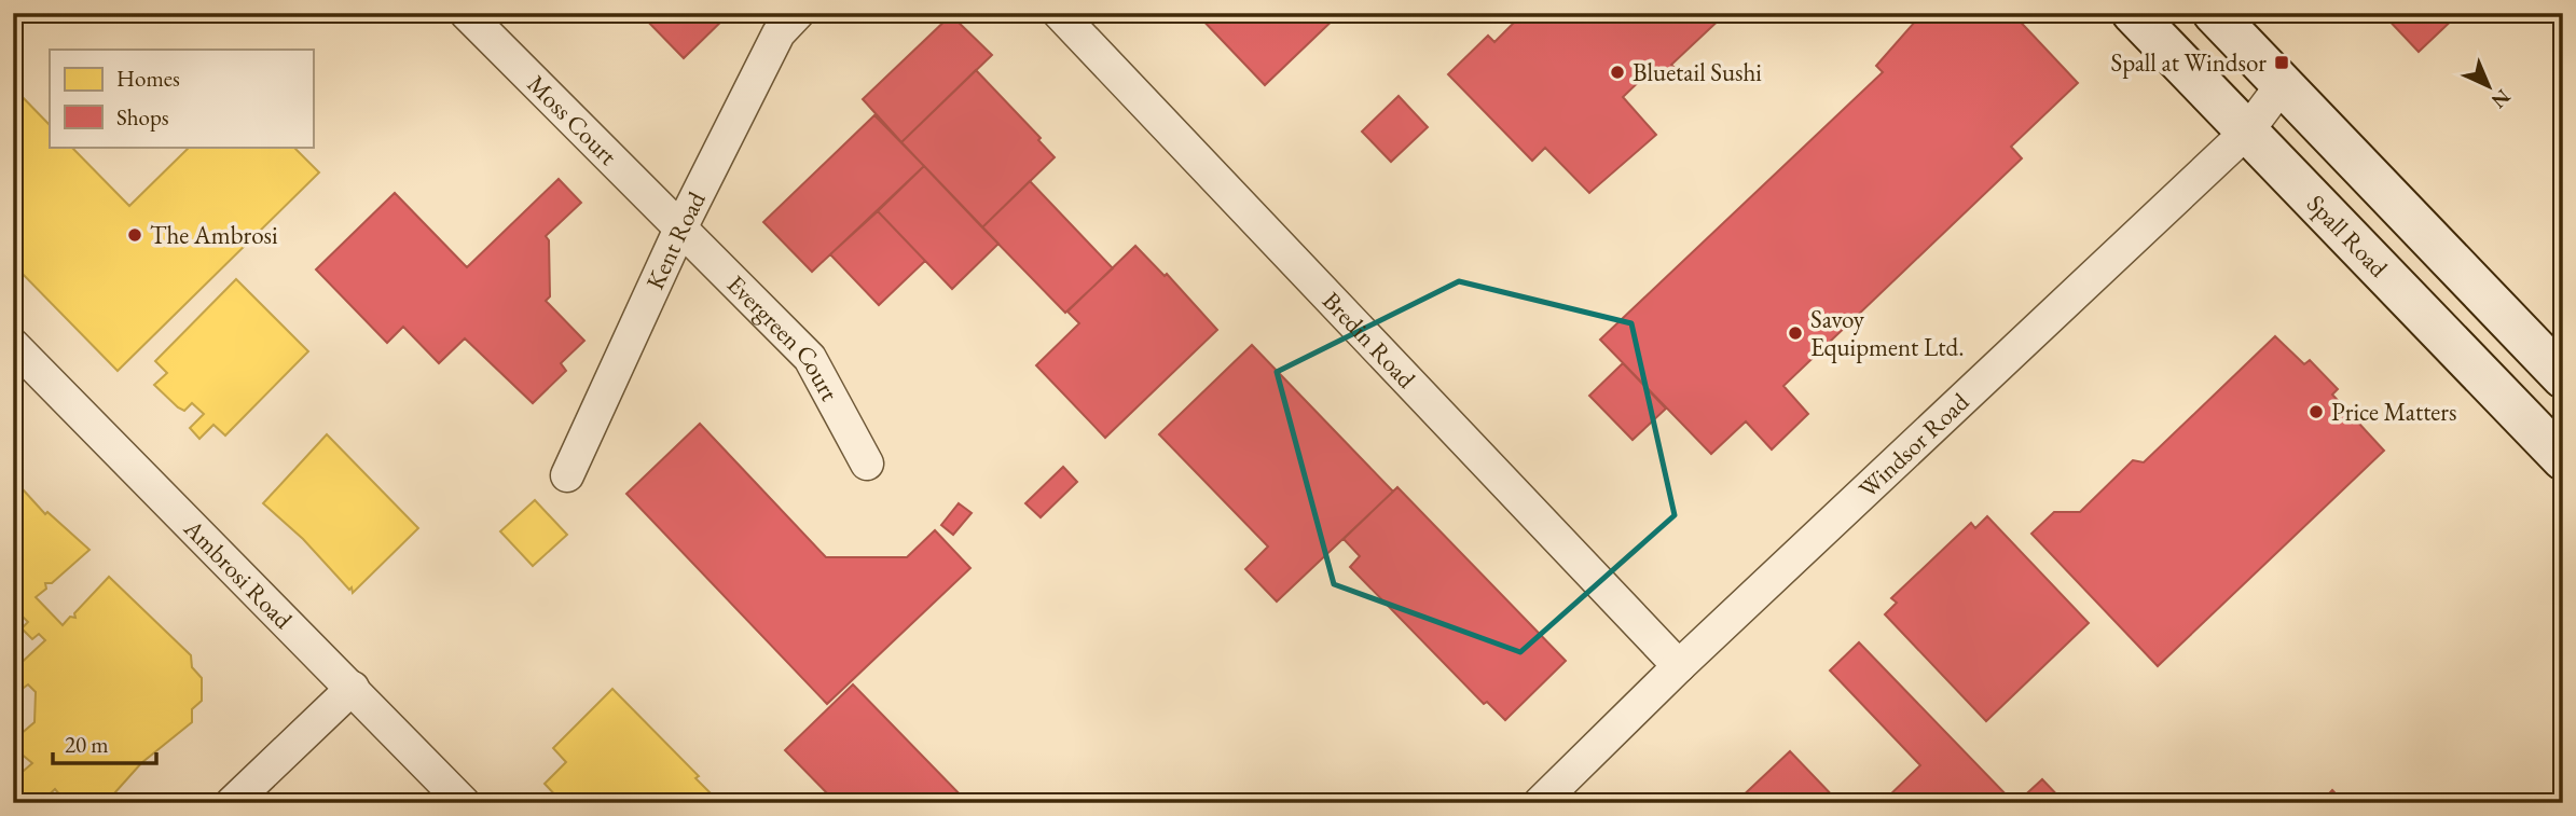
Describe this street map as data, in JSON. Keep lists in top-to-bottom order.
{
  "streets": {
    "main road": ["Spall Road"],
    "street": [
      "Moss Court",
      "Kent Road",
      "Bredin Road",
      "Evergreen Court",
      "Windsor Road",
      "Ambrosi Road"
    ]
  },
  "crossings": [
    ["Moss Court", "Kent Road"],
    ["Moss Court", "Evergreen Court"],
    ["Spall Road", "Windsor Road"],
    ["Kent Road", "Evergreen Court"],
    ["Bredin Road", "Windsor Road"]
  ],
  "places": {
    "transit": ["Spall at Windsor"],
    "other": [
      "Bluetail Sushi",
      "The Ambrosi",
      "Savoy Equipment Ltd.",
      "Price Matters"
    ]
  },
  "legend": ["Homes", "Shops"],
  "scale_bar": "20 m",
  "north": "bottom right"
}
